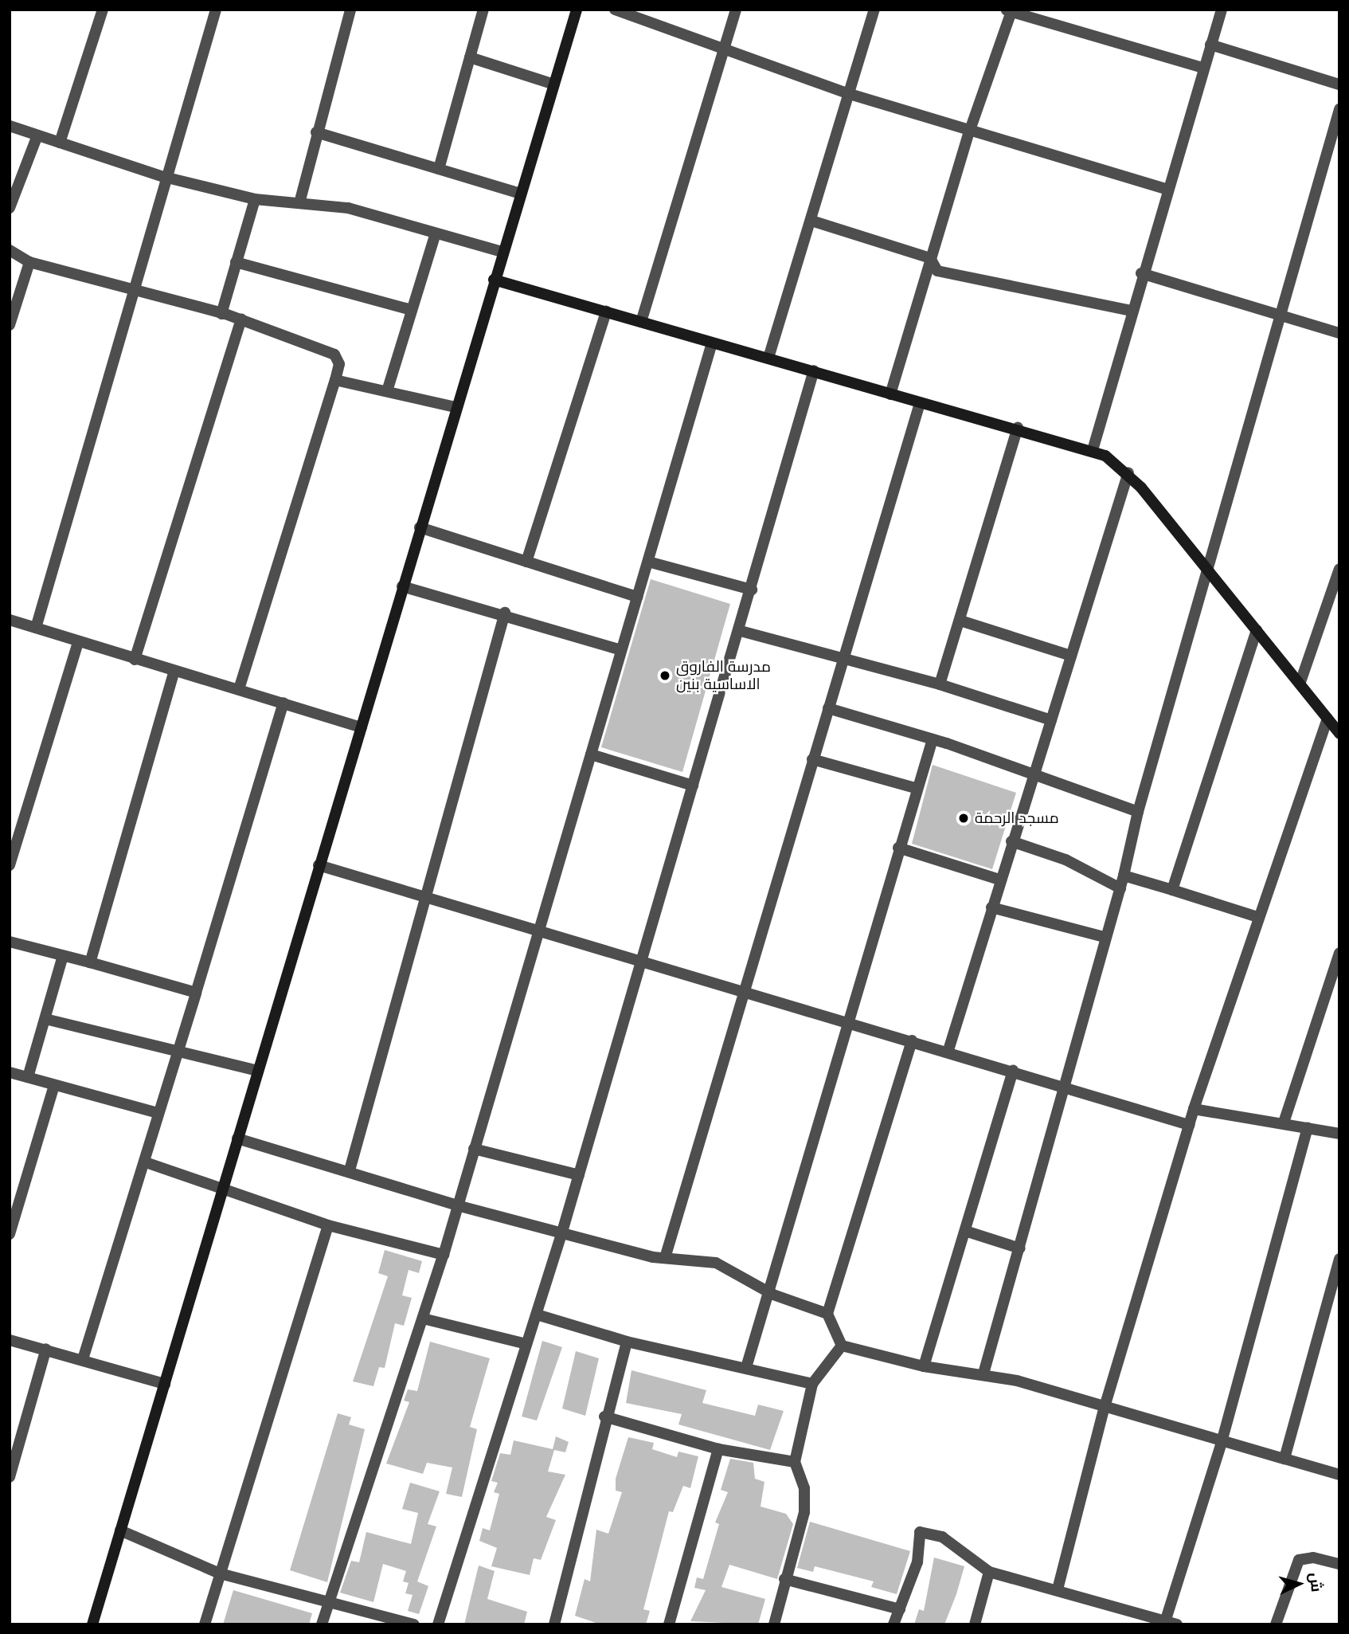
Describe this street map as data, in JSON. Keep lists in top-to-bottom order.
{
  "places": ["مدرسة الفاروق الاساسية بنين", "مسجد الرحمة"],
  "north": "right"
}
